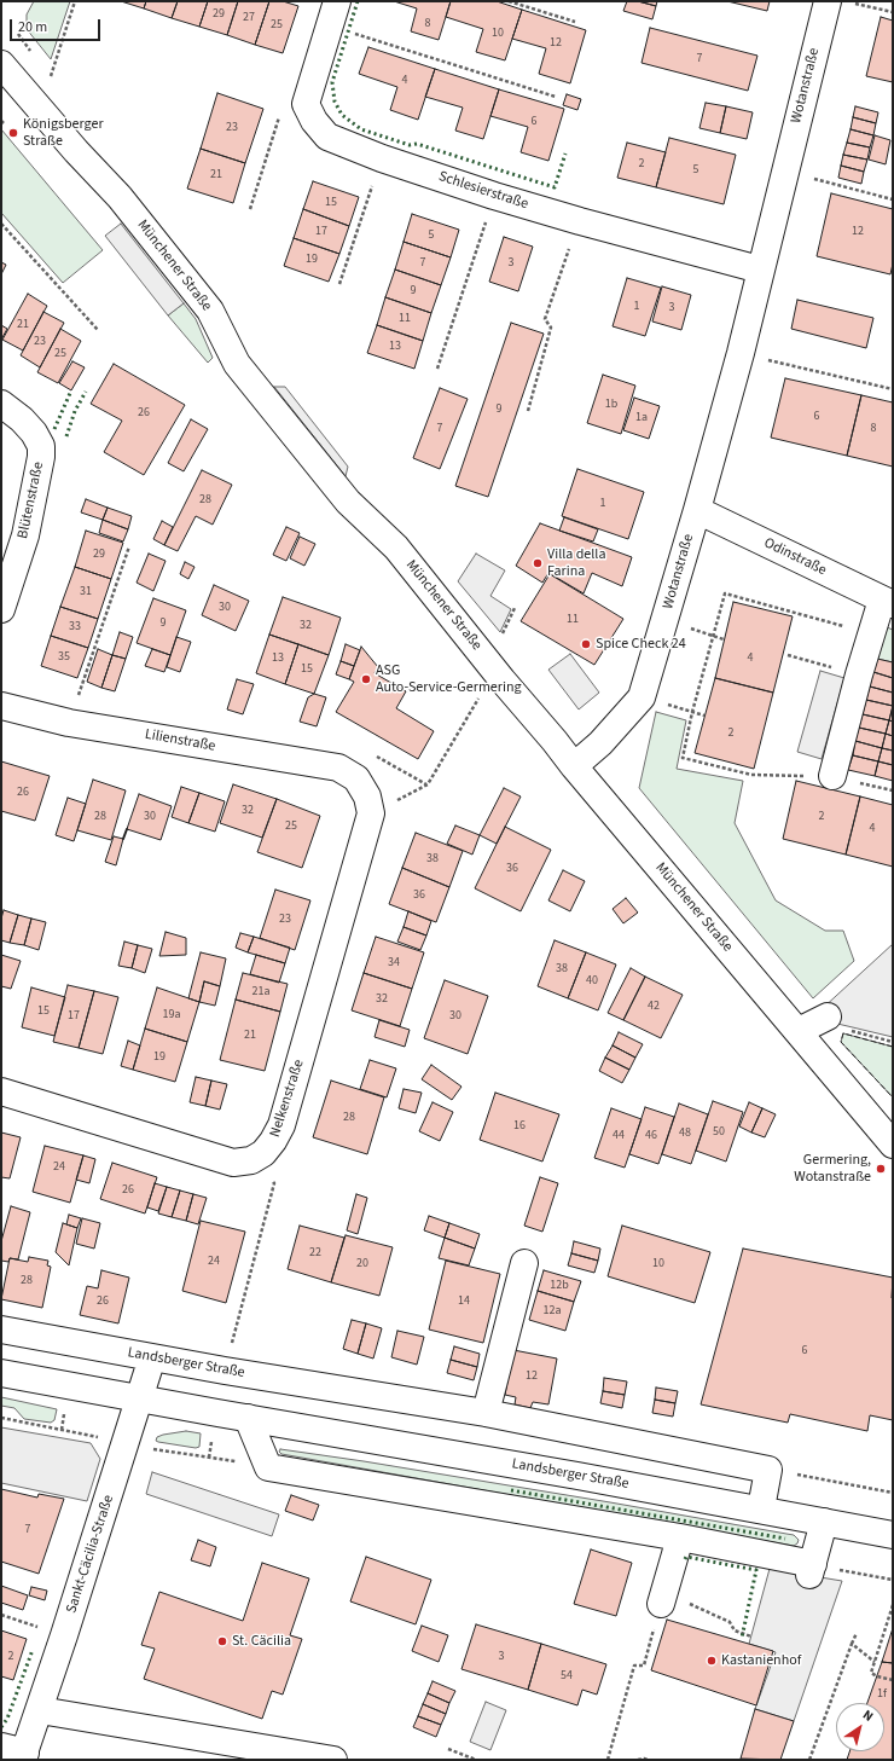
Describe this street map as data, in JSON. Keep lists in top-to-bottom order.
{
  "streets": {
    "street": [
      "Wotanstraße",
      "Schlesierstraße",
      "Münchener Straße",
      "Blütenstraße",
      "Odinstraße",
      "Lilienstraße",
      "Nelkenstraße",
      "Landsberger Straße",
      "Sankt-Cäcilia-Straße"
    ]
  },
  "crossings": [
    ["Wotanstraße", "Schlesierstraße"],
    ["Wotanstraße", "Münchener Straße"],
    ["Wotanstraße", "Odinstraße"],
    ["Lilienstraße", "Nelkenstraße"],
    ["Landsberger Straße", "Sankt-Cäcilia-Straße"]
  ],
  "places": [
    "Königsberger Straße",
    "Villa della Farina",
    "Spice Check 24",
    "ASG Auto-Service-Germering",
    "Germering, Wotanstraße",
    "St. Cäcilia",
    "Kastanienhof"
  ],
  "house_numbers": [
    "29",
    "27",
    "8",
    "25",
    "10",
    "12",
    "7",
    "4",
    "6",
    "23",
    "2",
    "5",
    "21",
    "15",
    "17",
    "12",
    "5",
    "19",
    "7",
    "3",
    "9",
    "1",
    "3",
    "11",
    "21",
    "23",
    "13",
    "25",
    "1b",
    "9",
    "26",
    "6",
    "1a",
    "7",
    "8",
    "28",
    "1",
    "29",
    "31",
    "30",
    "11",
    "9",
    "32",
    "33",
    "35",
    "13",
    "4",
    "15",
    "2",
    "26",
    "32",
    "28",
    "30",
    "2",
    "25",
    "4",
    "38",
    "36",
    "36",
    "23",
    "34",
    "38",
    "40",
    "21a",
    "32",
    "42",
    "15",
    "19a",
    "17",
    "30",
    "21",
    "19",
    "28",
    "16",
    "50",
    "48",
    "44",
    "46",
    "24",
    "26",
    "22",
    "24",
    "20",
    "10",
    "28",
    "12b",
    "26",
    "14",
    "12a",
    "6",
    "12",
    "7",
    "2",
    "3",
    "54",
    "1f"
  ],
  "scale_bar": "20 m",
  "north": "top right"
}
